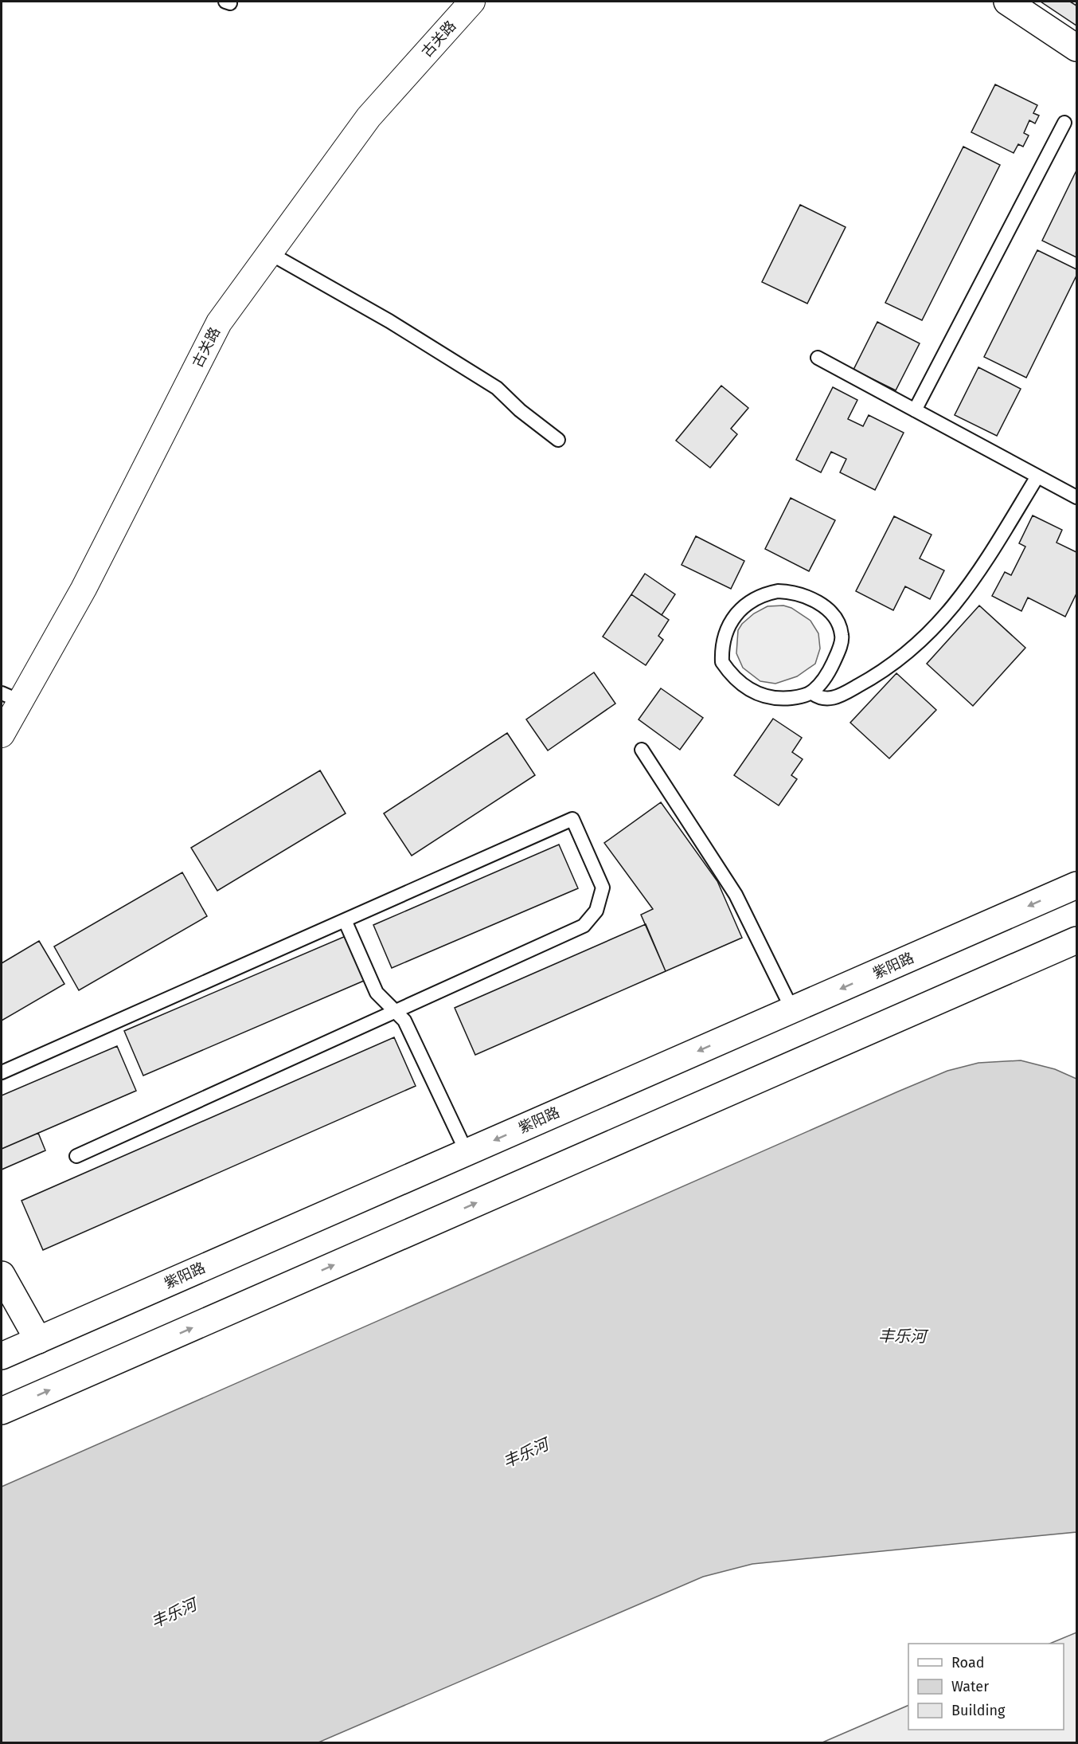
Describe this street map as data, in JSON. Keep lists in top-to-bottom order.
{
  "streets": {
    "main road": ["紫阳路"],
    "street": ["古关路"]
  },
  "water": ["丰乐河"],
  "legend": ["Road", "Water", "Building"]
}
